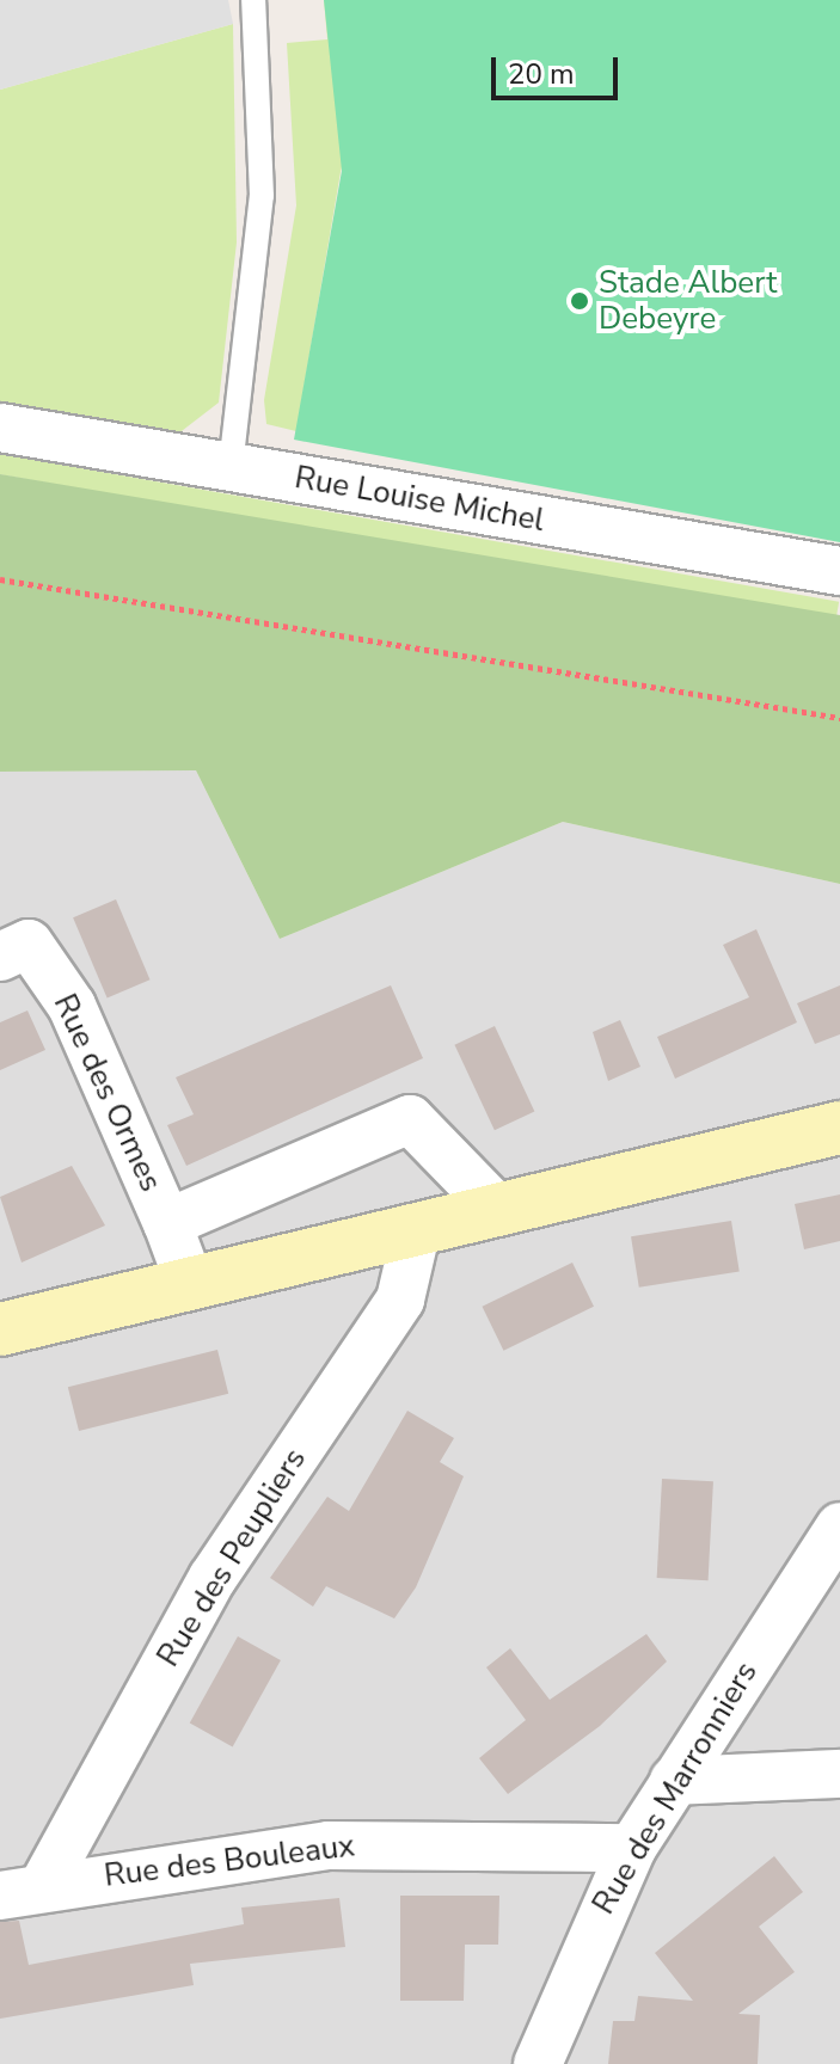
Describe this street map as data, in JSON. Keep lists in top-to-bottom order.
{
  "streets": {
    "street": [
      "Rue Louise Michel",
      "Rue des Ormes",
      "Rue des Peupliers",
      "Rue des Marronniers",
      "Rue des Bouleaux"
    ]
  },
  "crossings": [
    ["Rue des Peupliers", "Rue des Bouleaux"],
    ["Rue des Marronniers", "Rue des Bouleaux"]
  ],
  "places": ["Stade Albert Debeyre"],
  "scale_bar": "20 m"
}
